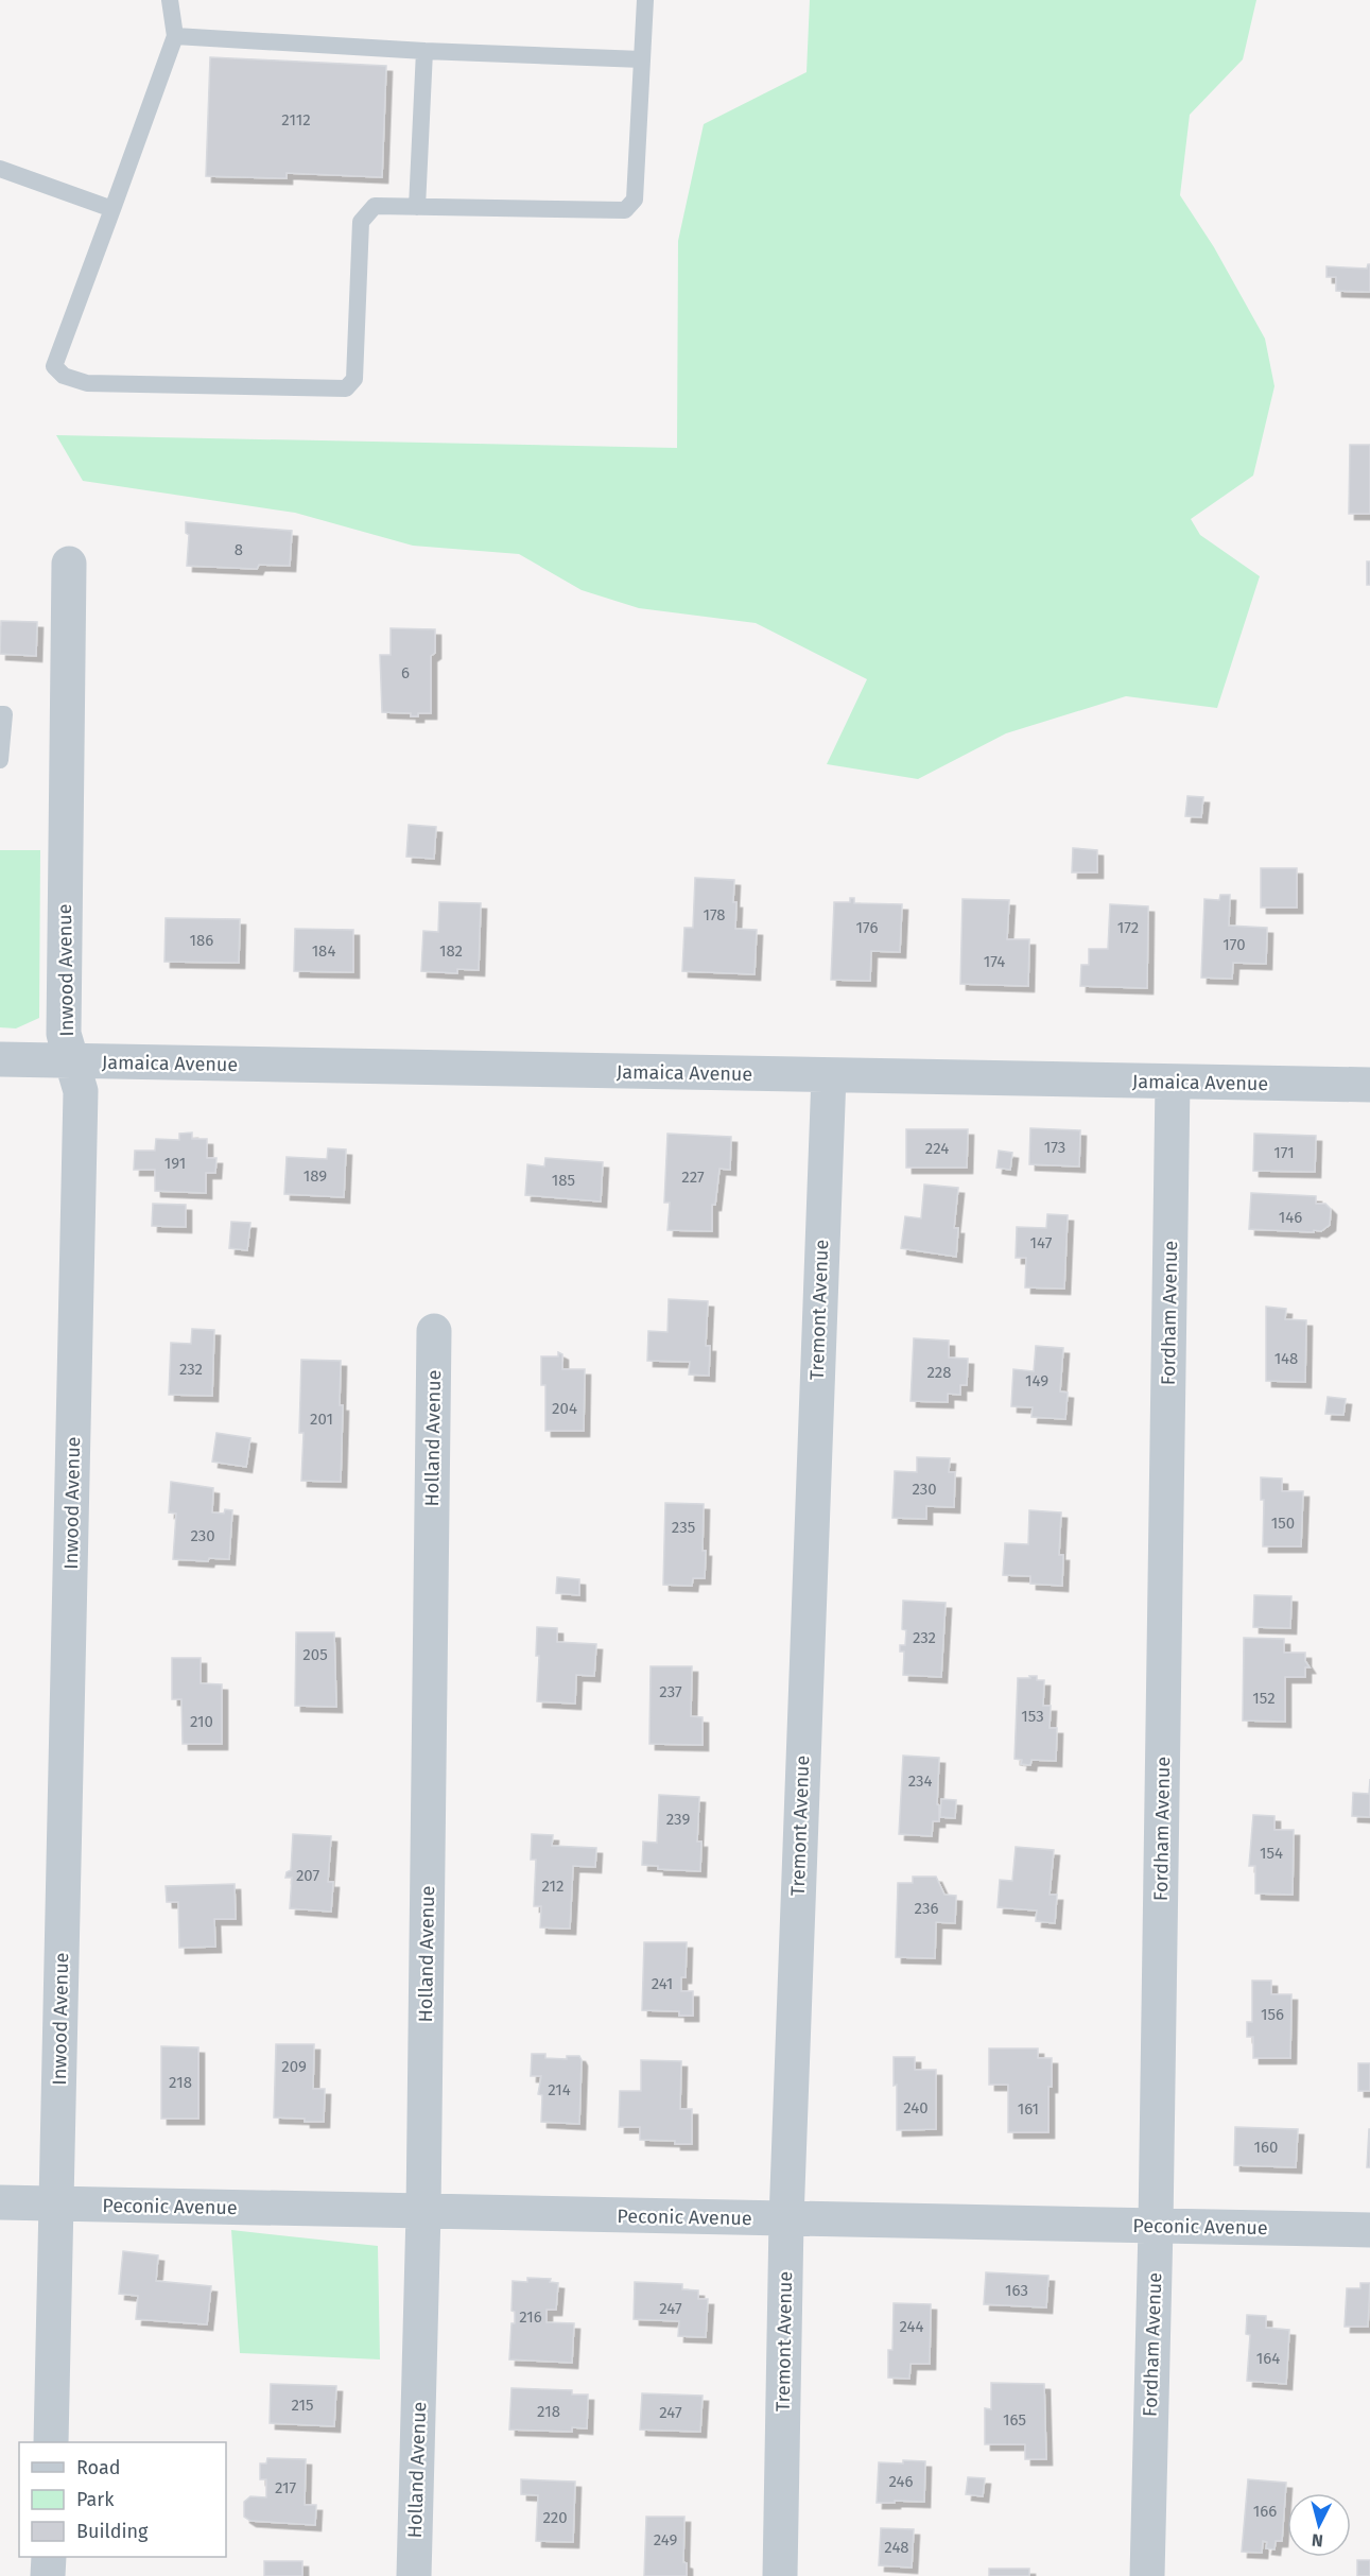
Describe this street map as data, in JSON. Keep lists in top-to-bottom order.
{
  "streets": {
    "street": [
      "Inwood Avenue",
      "Jamaica Avenue",
      "Tremont Avenue",
      "Fordham Avenue",
      "Holland Avenue",
      "Peconic Avenue"
    ]
  },
  "crossings": [
    ["Inwood Avenue", "Jamaica Avenue"],
    ["Inwood Avenue", "Peconic Avenue"],
    ["Jamaica Avenue", "Tremont Avenue"],
    ["Jamaica Avenue", "Fordham Avenue"],
    ["Tremont Avenue", "Peconic Avenue"],
    ["Fordham Avenue", "Peconic Avenue"],
    ["Holland Avenue", "Peconic Avenue"]
  ],
  "house_numbers": [
    "2112",
    "8",
    "6",
    "178",
    "176",
    "172",
    "186",
    "170",
    "184",
    "182",
    "174",
    "173",
    "224",
    "171",
    "191",
    "189",
    "227",
    "185",
    "146",
    "147",
    "148",
    "232",
    "228",
    "149",
    "204",
    "201",
    "230",
    "150",
    "235",
    "230",
    "232",
    "205",
    "237",
    "152",
    "153",
    "210",
    "234",
    "239",
    "154",
    "207",
    "212",
    "236",
    "241",
    "156",
    "209",
    "218",
    "214",
    "240",
    "161",
    "160",
    "163",
    "247",
    "216",
    "244",
    "164",
    "215",
    "218",
    "247",
    "165",
    "246",
    "217",
    "166",
    "220",
    "249",
    "248"
  ],
  "legend": ["Road", "Park", "Building"],
  "north": "bottom"
}
